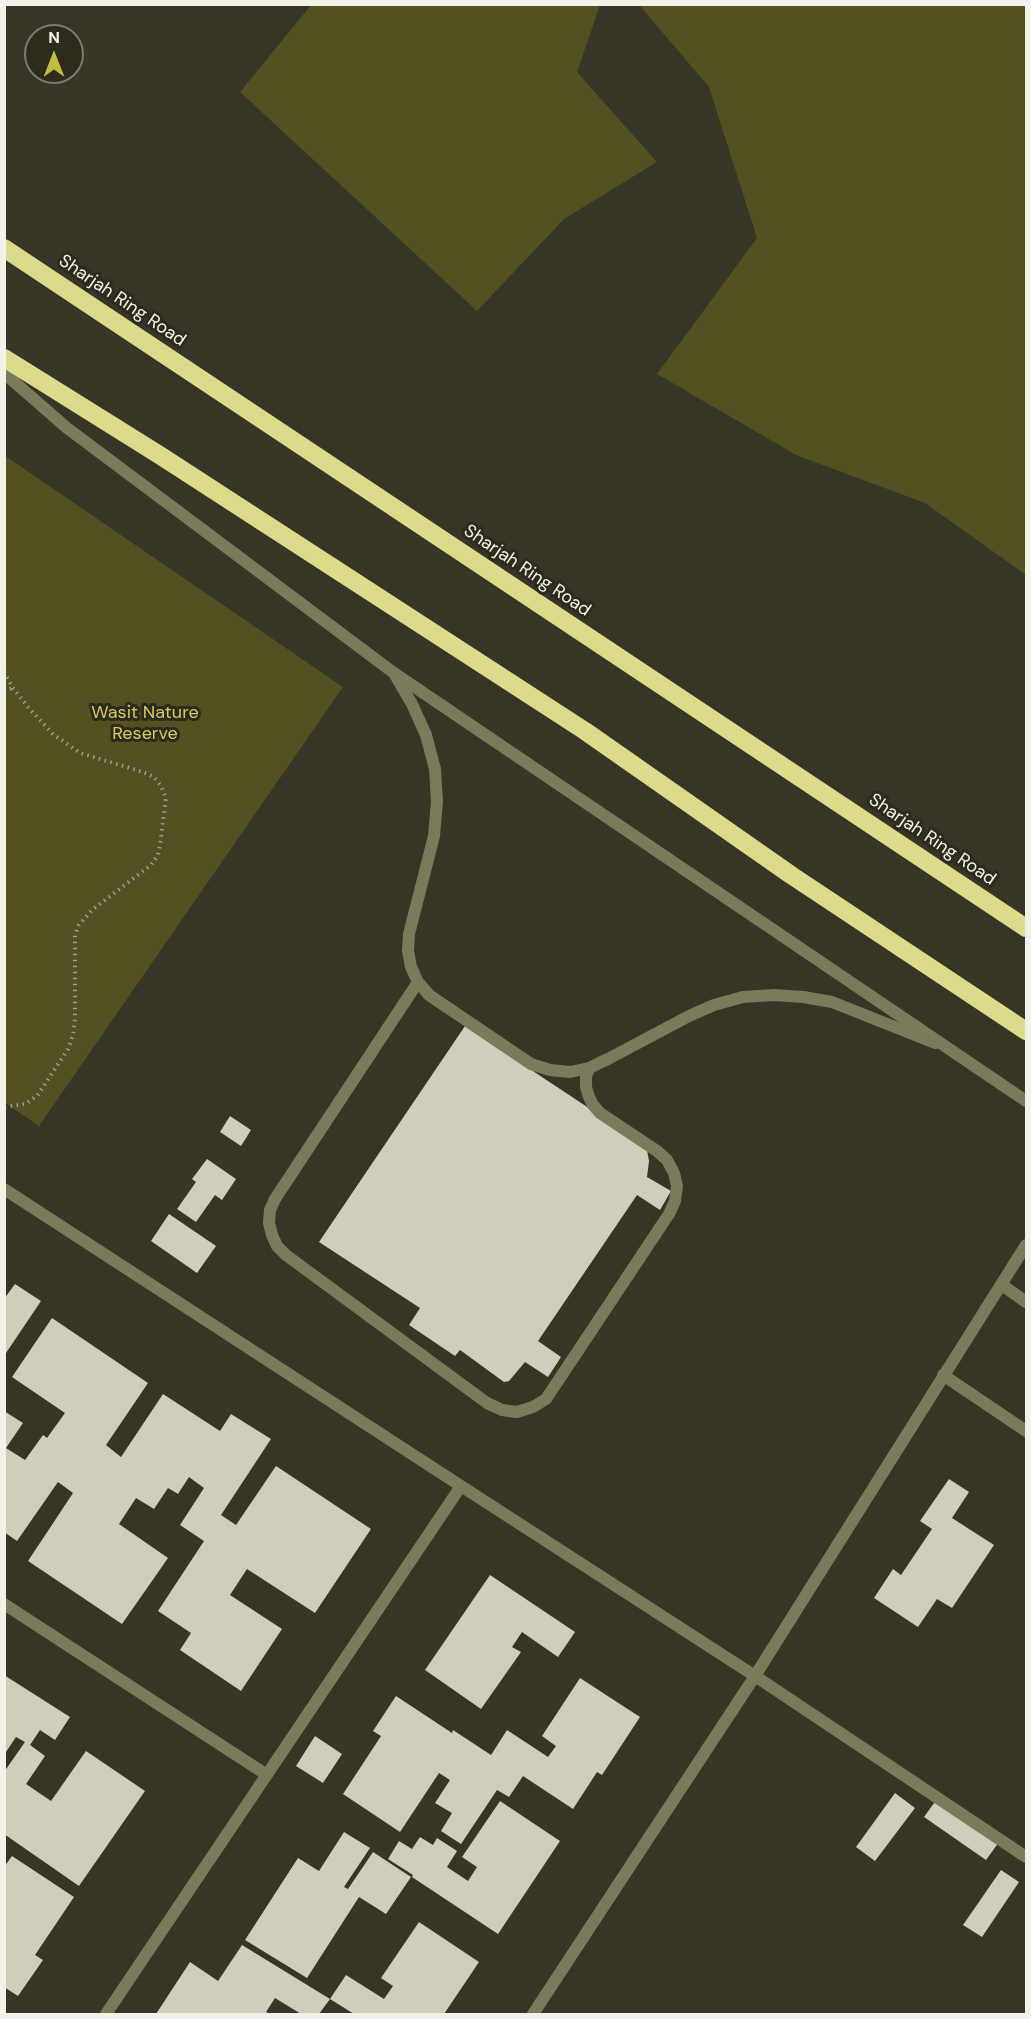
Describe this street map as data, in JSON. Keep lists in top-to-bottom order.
{
  "streets": {
    "highway": ["Sharjah Ring Road"]
  },
  "parks": ["Wasit Nature Reserve"],
  "north": "top"
}
